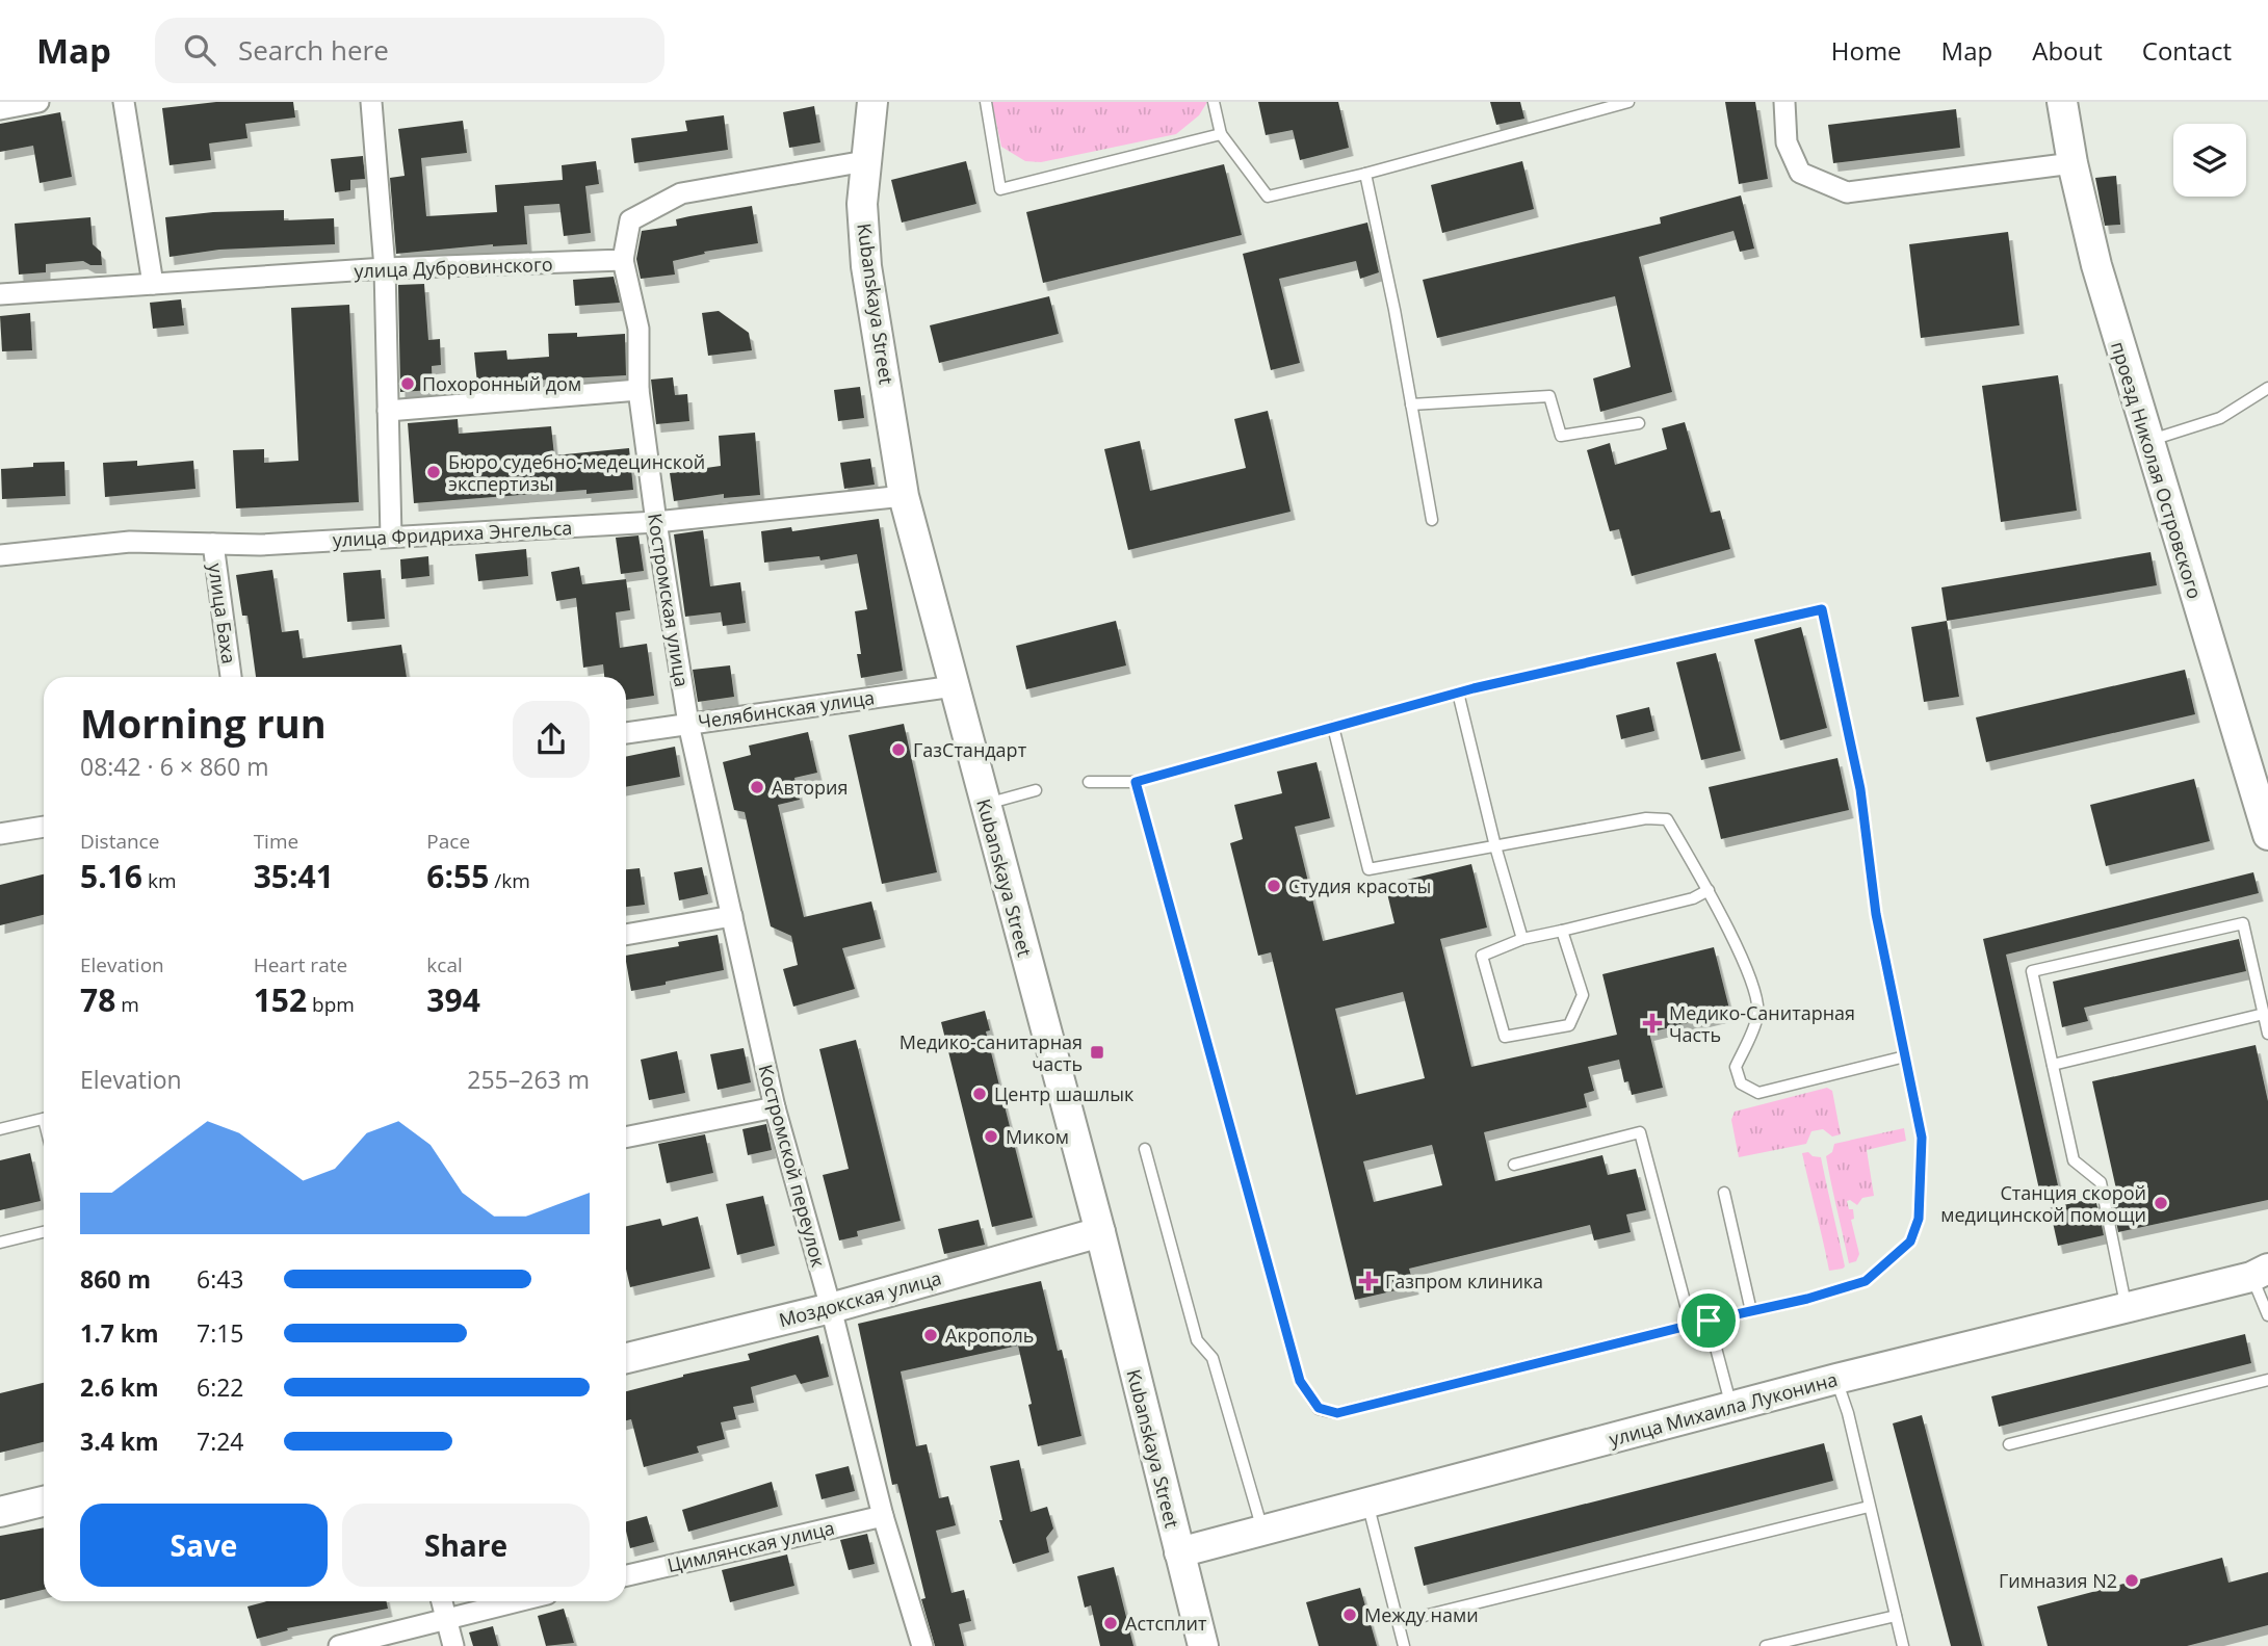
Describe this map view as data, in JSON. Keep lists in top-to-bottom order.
{
  "streets": {
    "main road": [
      "Kubanskaya Street",
      "проезд Николая Островского",
      "Моздокская улица",
      "улица Михаила Луконина"
    ],
    "street": [
      "улица Дубровинского",
      "улица Фридриха Энгельса",
      "Костромская улица",
      "улица Баха",
      "Челябинская улица",
      "Костромской переулок",
      "Цимлянская улица"
    ]
  },
  "crossings": [
    ["улица Дубровинского", "Костромская улица"],
    ["Kubanskaya Street", "улица Фридриха Энгельса"],
    ["Kubanskaya Street", "Челябинская улица"],
    ["Kubanskaya Street", "Моздокская улица"],
    ["Kubanskaya Street", "улица Михаила Луконина"],
    ["улица Фридриха Энгельса", "Костромская улица"],
    ["улица Фридриха Энгельса", "улица Баха"],
    ["Костромская улица", "Челябинская улица"],
    ["Костромская улица", "Костромской переулок"],
    ["Челябинская улица", "Костромской переулок"],
    ["Костромской переулок", "Моздокская улица"],
    ["Костромской переулок", "Цимлянская улица"]
  ],
  "places": {
    "other": [
      "Похоронный дом",
      "Бюро судебно-медецинской экспертизы",
      "ГазСтандарт",
      "Автория",
      "Студия красоты",
      "Центр шашлык",
      "Миком",
      "Станция скорой медицинской помощи",
      "Акрополь",
      "Гимназия N2",
      "Между нами",
      "Астсплит"
    ],
    "health": ["Медико-Санитарная Часть", "Газпром клиника"],
    "transit": ["Медико-санитарная часть"]
  },
  "page": {
    "header": "Map",
    "search": "Search here",
    "nav": [
      "Home",
      "Map",
      "About",
      "Contact"
    ],
    "heading": ["Morning run", "08:42 · 6 × 860 m"],
    "stats": [
      ["Distance", "5.16 km"],
      ["Time", "35:41"],
      ["Pace", "6:55 /km"],
      ["Elevation", "78 m"],
      ["Heart rate", "152 bpm"],
      ["kcal", "394"]
    ],
    "chart": ["Elevation", "255–263 m"],
    "list": [
      {
        "name": "860 m",
        "note": "6:43"
      },
      {
        "name": "1.7 km",
        "note": "7:15"
      },
      {
        "name": "2.6 km",
        "note": "6:22"
      },
      {
        "name": "3.4 km",
        "note": "7:24"
      }
    ],
    "buttons": ["Save", "Share"]
  }
}
